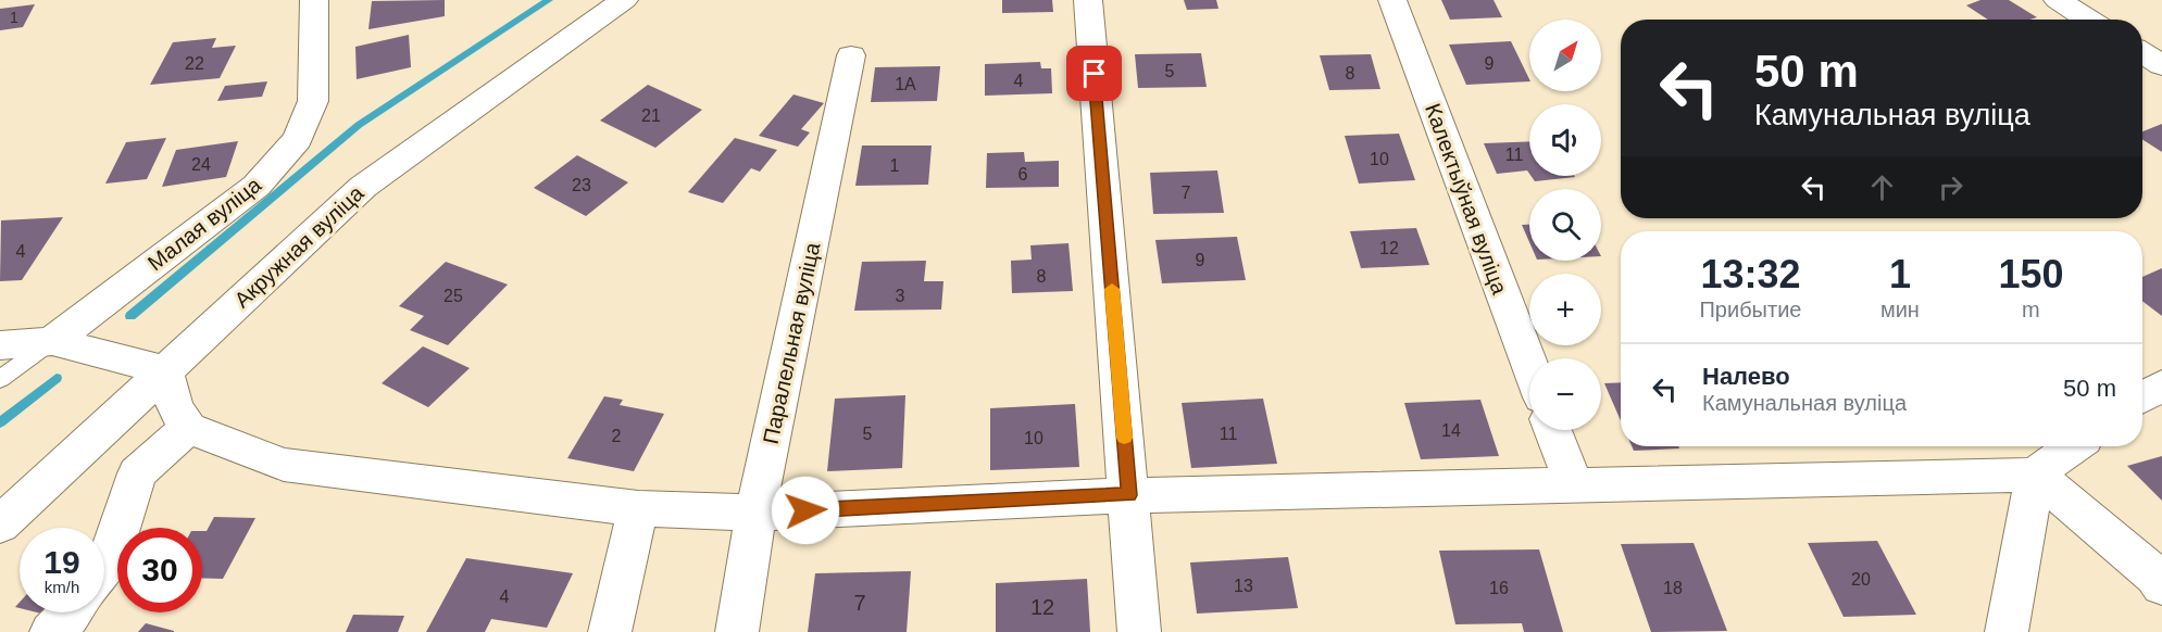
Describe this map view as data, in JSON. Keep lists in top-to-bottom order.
{
  "streets": {
    "street": [
      "Калектыўная вуліца",
      "Малая вуліца",
      "Акружная вуліца",
      "Паралельная вуліца"
    ]
  },
  "house_numbers": [
    "1",
    "22",
    "9",
    "5",
    "8",
    "4",
    "1А",
    "21",
    "11",
    "10",
    "24",
    "1",
    "6",
    "23",
    "7",
    "12",
    "4",
    "9",
    "8",
    "25",
    "3",
    "14",
    "5",
    "11",
    "2",
    "10",
    "20",
    "13",
    "16",
    "18",
    "4",
    "7",
    "12"
  ],
  "north": "top right",
  "page": {
    "map_buttons": ["+", "−"],
    "turn": ["50 m", "Камунальная вуліца"],
    "eta": [
      "13:32",
      "Прибытие",
      "1",
      "мин",
      "150",
      "m"
    ],
    "list": [
      {
        "name": "Налево",
        "note": "Камунальная вуліца",
        "value": "50 m"
      }
    ],
    "speed": "19 km/h",
    "limit": "30"
  }
}
